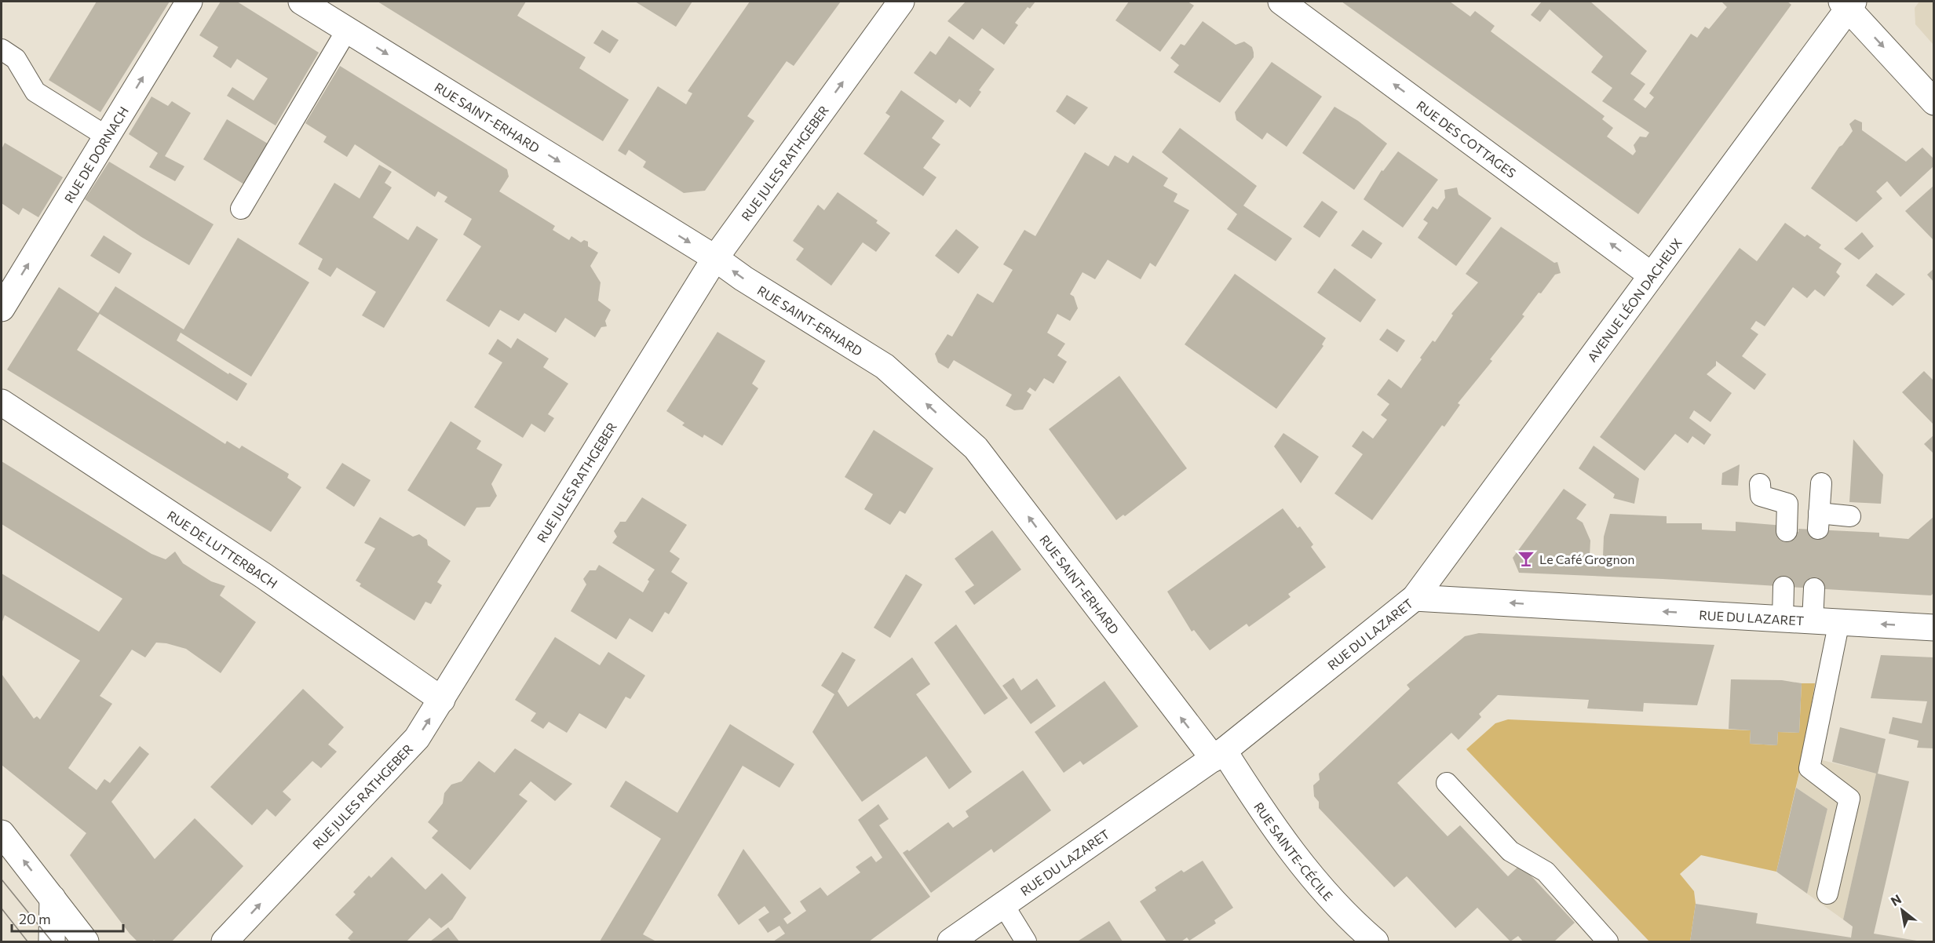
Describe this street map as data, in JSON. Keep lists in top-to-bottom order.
{
  "streets": {
    "street": [
      "RUE SAINT-ERHARD",
      "RUE DES COTTAGES",
      "RUE DE DORNACH",
      "RUE JULES RATHGEBER",
      "AVENUE LÉON DACHEUX",
      "RUE DE LUTTERBACH",
      "RUE DU LAZARET",
      "RUE SAINTE-CÉCILE"
    ]
  },
  "crossings": [
    ["RUE SAINT-ERHARD", "RUE JULES RATHGEBER"],
    ["RUE SAINT-ERHARD", "RUE DU LAZARET"],
    ["RUE SAINT-ERHARD", "RUE SAINTE-CÉCILE"],
    ["RUE DES COTTAGES", "AVENUE LÉON DACHEUX"],
    ["RUE JULES RATHGEBER", "RUE DE LUTTERBACH"],
    ["AVENUE LÉON DACHEUX", "RUE DU LAZARET"],
    ["RUE DU LAZARET", "RUE SAINTE-CÉCILE"]
  ],
  "one_way": [
    "RUE DES COTTAGES",
    "RUE DE DORNACH",
    "RUE JULES RATHGEBER",
    "RUE DU LAZARET"
  ],
  "places": {
    "bar": ["Le Café Grognon"]
  },
  "scale_bar": "20 m",
  "north": "top left"
}
